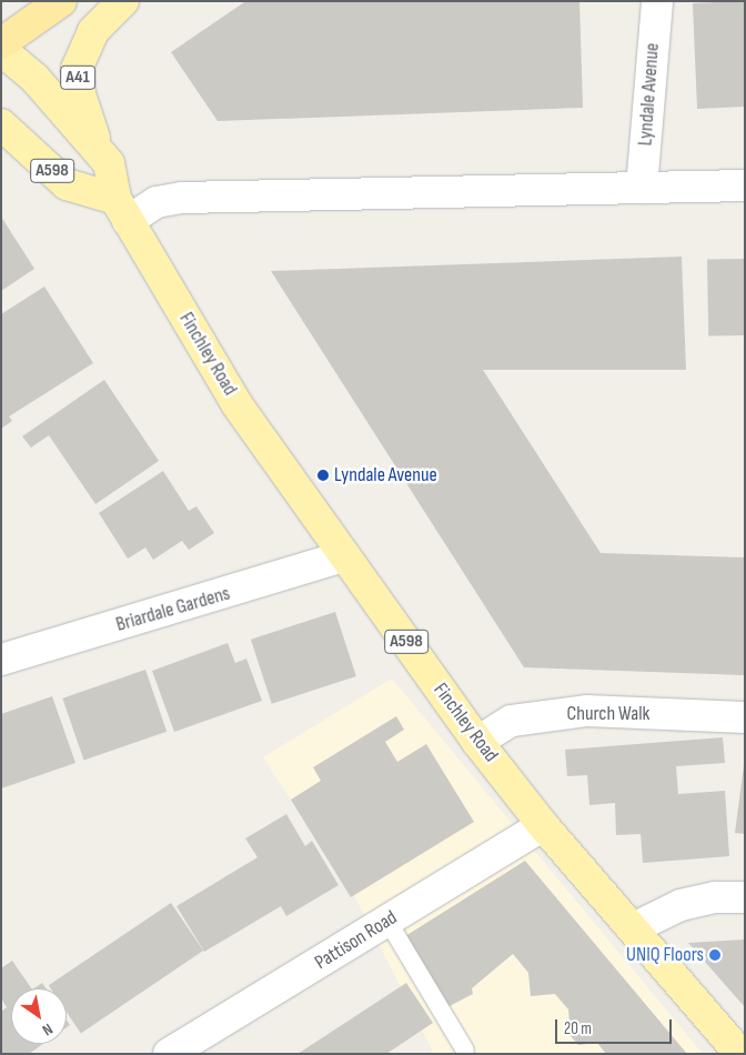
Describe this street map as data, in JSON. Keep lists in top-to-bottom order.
{
  "streets": {
    "main road": ["A41", "A598", "Finchley Road"],
    "street": [
      "Lyndale Avenue",
      "Briardale Gardens",
      "Church Walk",
      "Pattison Road"
    ]
  },
  "crossings": [
    ["A41", "A598"],
    ["A41", "Finchley Road"],
    ["A598", "Finchley Road"],
    ["Finchley Road", "Briardale Gardens"],
    ["Finchley Road", "Church Walk"],
    ["Finchley Road", "Pattison Road"]
  ],
  "places": ["Lyndale Avenue", "UNIQ Floors"],
  "scale_bar": "20 m",
  "north": "bottom right"
}
